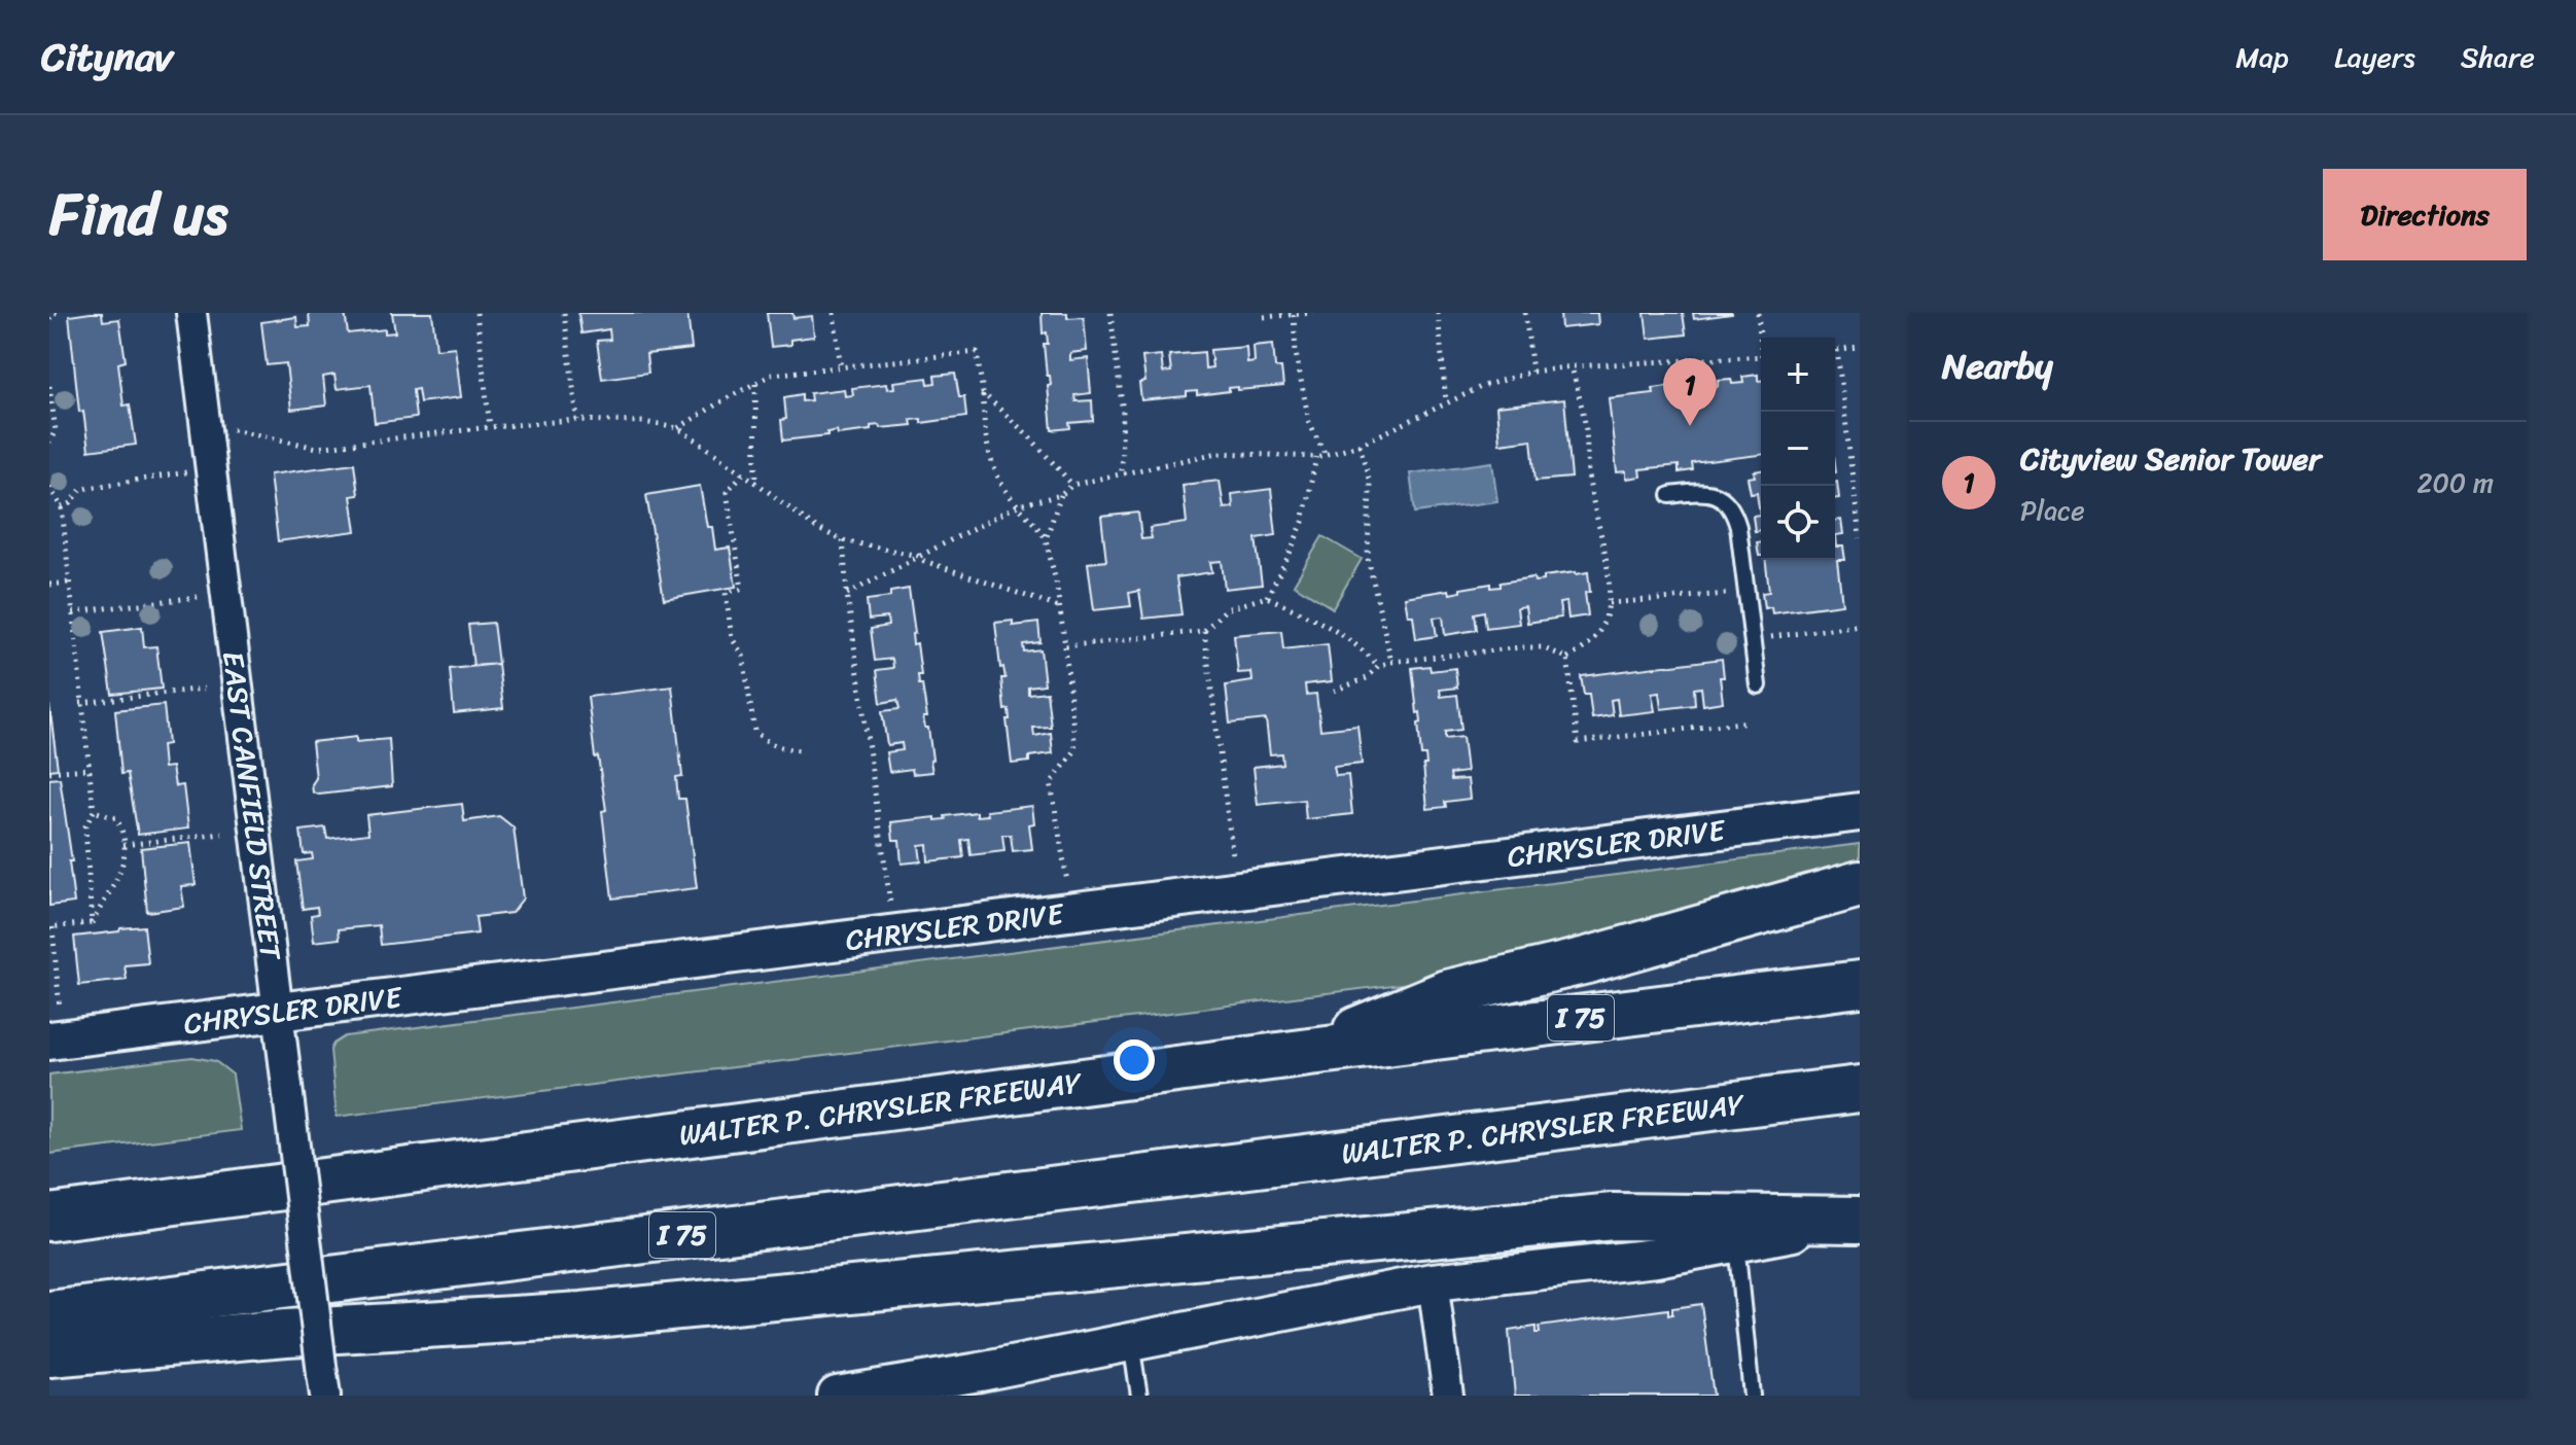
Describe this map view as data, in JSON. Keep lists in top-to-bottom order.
{
  "streets": {
    "highway": ["I 75", "WALTER P. CHRYSLER FREEWAY"],
    "street": ["EAST CANFIELD STREET", "CHRYSLER DRIVE"]
  },
  "crossings": [
    ["EAST CANFIELD STREET", "CHRYSLER DRIVE"]
  ],
  "page": {
    "header": "Citynav",
    "nav": ["Map", "Layers", "Share"],
    "title": "Find us",
    "buttons": "Directions",
    "heading": "Nearby",
    "map_buttons": ["+", "−"],
    "pins": "1",
    "list": [
      {
        "mark": "1",
        "name": "Cityview Senior Tower",
        "note": "Place",
        "value": "200 m"
      }
    ]
  }
}
